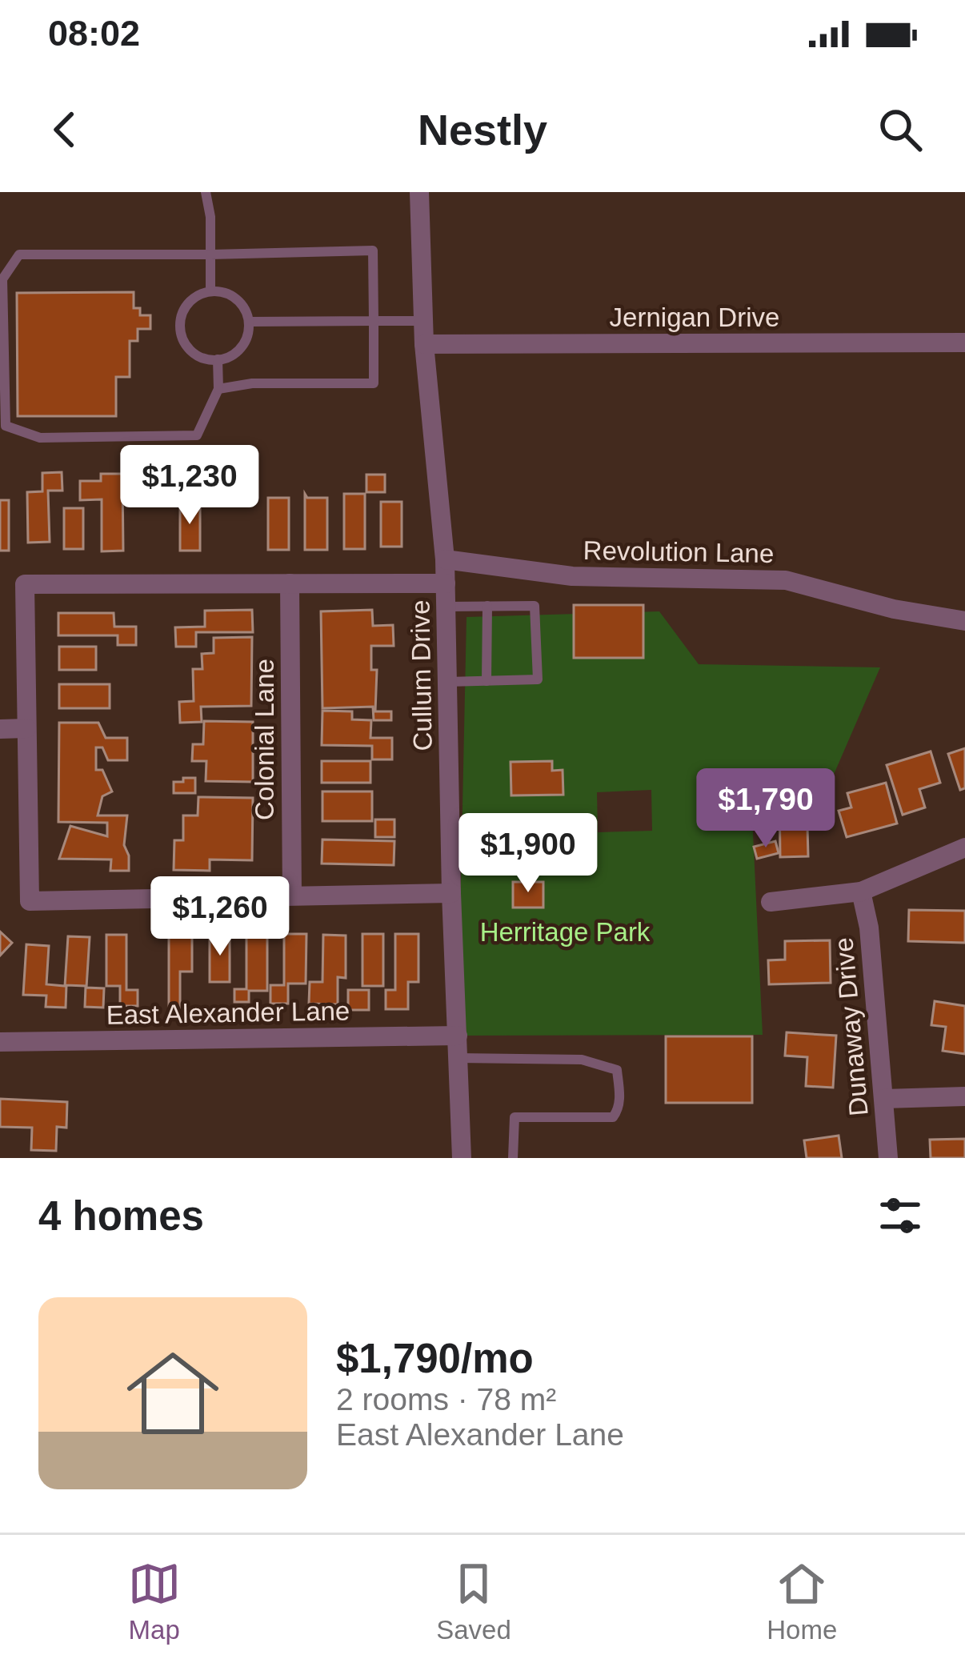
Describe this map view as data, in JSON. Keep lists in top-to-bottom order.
{
  "streets": {
    "street": [
      "Jernigan Drive",
      "Revolution Lane",
      "Cullum Drive",
      "Colonial Lane",
      "East Alexander Lane",
      "Dunaway Drive"
    ]
  },
  "crossings": [
    ["Jernigan Drive", "Cullum Drive"],
    ["Revolution Lane", "Cullum Drive"],
    ["Cullum Drive", "East Alexander Lane"]
  ],
  "parks": ["Herritage Park"],
  "page": {
    "status": "08:02",
    "header": "Nestly",
    "price": [
      "$1,230",
      "$1,790",
      "$1,900",
      "$1,260"
    ],
    "heading": "4 homes",
    "list": [
      {
        "name": "$1,790/mo",
        "note": "2 rooms · 78 m² · East Alexander Lane"
      }
    ],
    "tabs": ["Map", "Saved", "Home"]
  }
}
